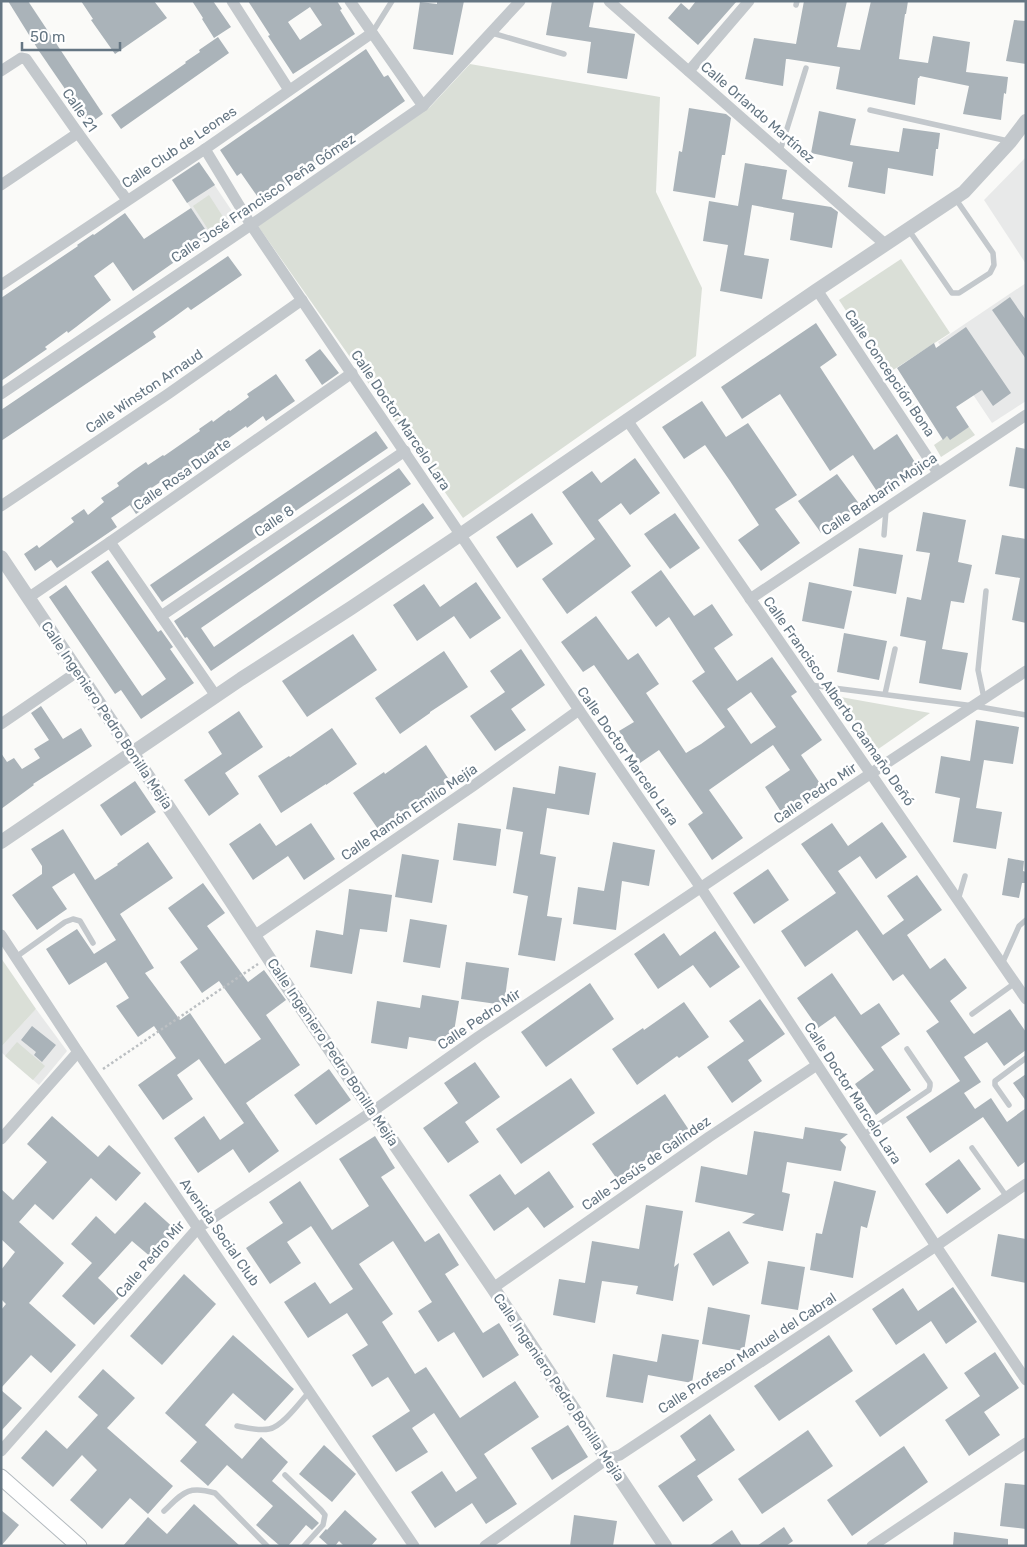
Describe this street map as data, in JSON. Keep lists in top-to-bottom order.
{
  "streets": {
    "street": [
      "Calle 21",
      "Calle Orlando Martínez",
      "Calle Club de Leones",
      "Calle José Francisco Peña Gómez",
      "Calle Concepción Bona",
      "Calle Winston Arnaud",
      "Calle Doctor Marcelo Lara",
      "Calle Rosa Duarte",
      "Calle Barbarín Mojica",
      "Calle 8",
      "Calle Francisco Alberto Caamaño Deñó",
      "Calle Ingeniero Pedro Bonilla Mejía",
      "Calle Pedro Mir",
      "Calle Ramón Emilio Mejía",
      "Calle Jesús de Galíndez",
      "Avenida Social Club",
      "Calle Profesor Manuel del Cabral"
    ]
  },
  "crossings": [
    ["Calle 21", "Calle Club de Leones"],
    ["Calle Club de Leones", "Calle Doctor Marcelo Lara"],
    ["Calle José Francisco Peña Gómez", "Calle Doctor Marcelo Lara"],
    ["Calle Concepción Bona", "Calle Barbarín Mojica"],
    ["Calle Winston Arnaud", "Calle Doctor Marcelo Lara"],
    ["Calle Doctor Marcelo Lara", "Calle Rosa Duarte"],
    ["Calle Doctor Marcelo Lara", "Calle 8"],
    ["Calle Doctor Marcelo Lara", "Calle Pedro Mir"],
    ["Calle Doctor Marcelo Lara", "Calle Ramón Emilio Mejía"],
    ["Calle Doctor Marcelo Lara", "Calle Jesús de Galíndez"],
    ["Calle Doctor Marcelo Lara", "Calle Profesor Manuel del Cabral"],
    ["Calle Rosa Duarte", "Calle Ingeniero Pedro Bonilla Mejía"],
    ["Calle Barbarín Mojica", "Calle Francisco Alberto Caamaño Deñó"],
    ["Calle Francisco Alberto Caamaño Deñó", "Calle Pedro Mir"],
    ["Calle Ingeniero Pedro Bonilla Mejía", "Calle Pedro Mir"],
    ["Calle Ingeniero Pedro Bonilla Mejía", "Calle Ramón Emilio Mejía"],
    ["Calle Ingeniero Pedro Bonilla Mejía", "Calle Jesús de Galíndez"],
    ["Calle Ingeniero Pedro Bonilla Mejía", "Calle Profesor Manuel del Cabral"],
    ["Calle Pedro Mir", "Avenida Social Club"]
  ],
  "scale_bar": "50 m"
}
